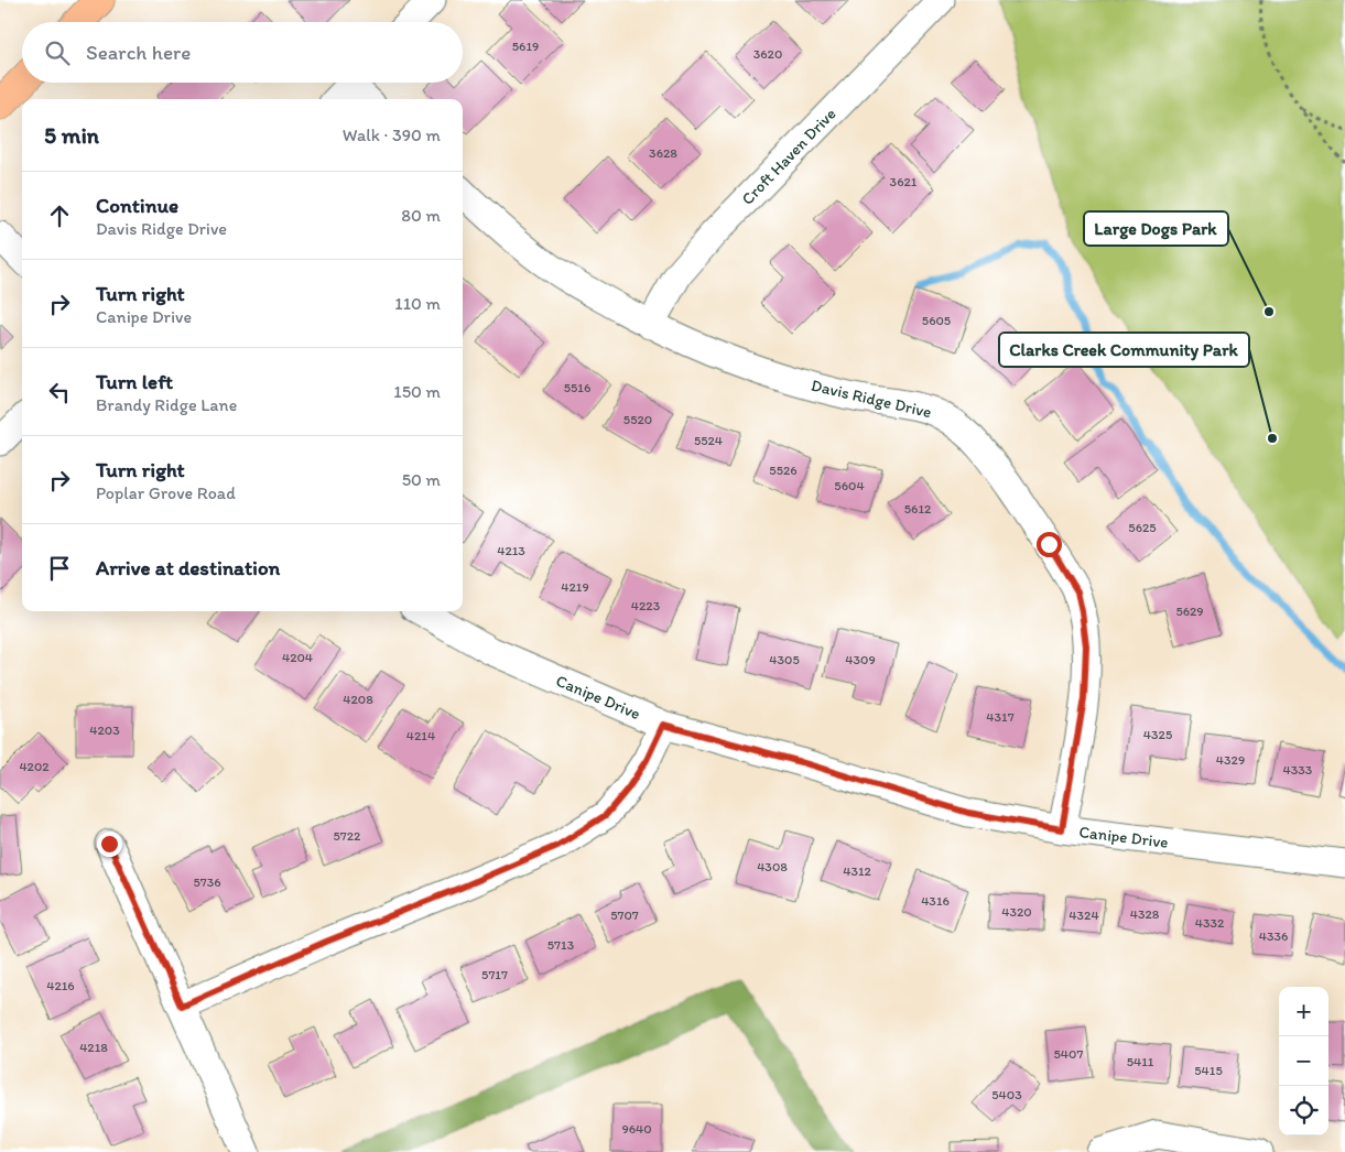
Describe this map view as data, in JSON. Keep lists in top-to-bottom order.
{
  "streets": {
    "street": ["Croft Haven Drive", "Davis Ridge Drive", "Canipe Drive"]
  },
  "crossings": [
    ["Croft Haven Drive", "Davis Ridge Drive"],
    ["Davis Ridge Drive", "Canipe Drive"]
  ],
  "places": ["Large Dogs Park", "Clarks Creek Community Park"],
  "house_numbers": [
    "5619",
    "3620",
    "3628",
    "3621",
    "5605",
    "5516",
    "5520",
    "5524",
    "5526",
    "5604",
    "5612",
    "5625",
    "4213",
    "4219",
    "4223",
    "5629",
    "4204",
    "4305",
    "4309",
    "4208",
    "4317",
    "4203",
    "4325",
    "4214",
    "4329",
    "4202",
    "4333",
    "5722",
    "4308",
    "4312",
    "5736",
    "4316",
    "4320",
    "4328",
    "5707",
    "4324",
    "4332",
    "4336",
    "5713",
    "5717",
    "4216",
    "4218",
    "5407",
    "5411",
    "5415",
    "5403",
    "9640"
  ],
  "page": {
    "search": "Search here",
    "heading": ["5 min", "Walk · 390 m"],
    "list": [
      ["Continue", "Davis Ridge Drive", "80 m"],
      ["Turn right", "Canipe Drive", "110 m"],
      ["Turn left", "Brandy Ridge Lane", "150 m"],
      ["Turn right", "Poplar Grove Road", "50 m"],
      "Arrive at destination"
    ],
    "map_buttons": ["+", "−"]
  }
}
